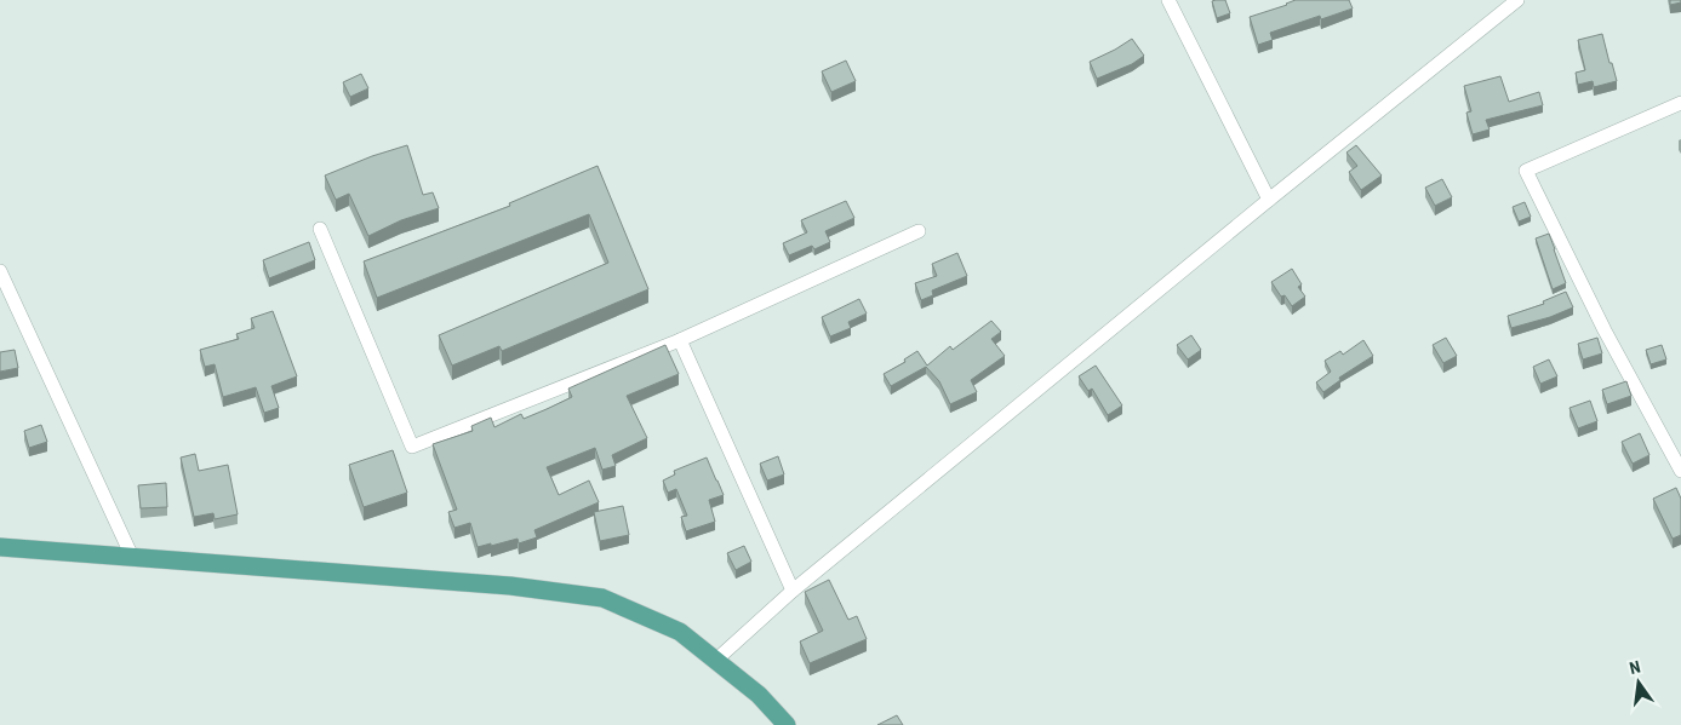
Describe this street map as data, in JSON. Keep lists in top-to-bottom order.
{
  "north": "top"
}
